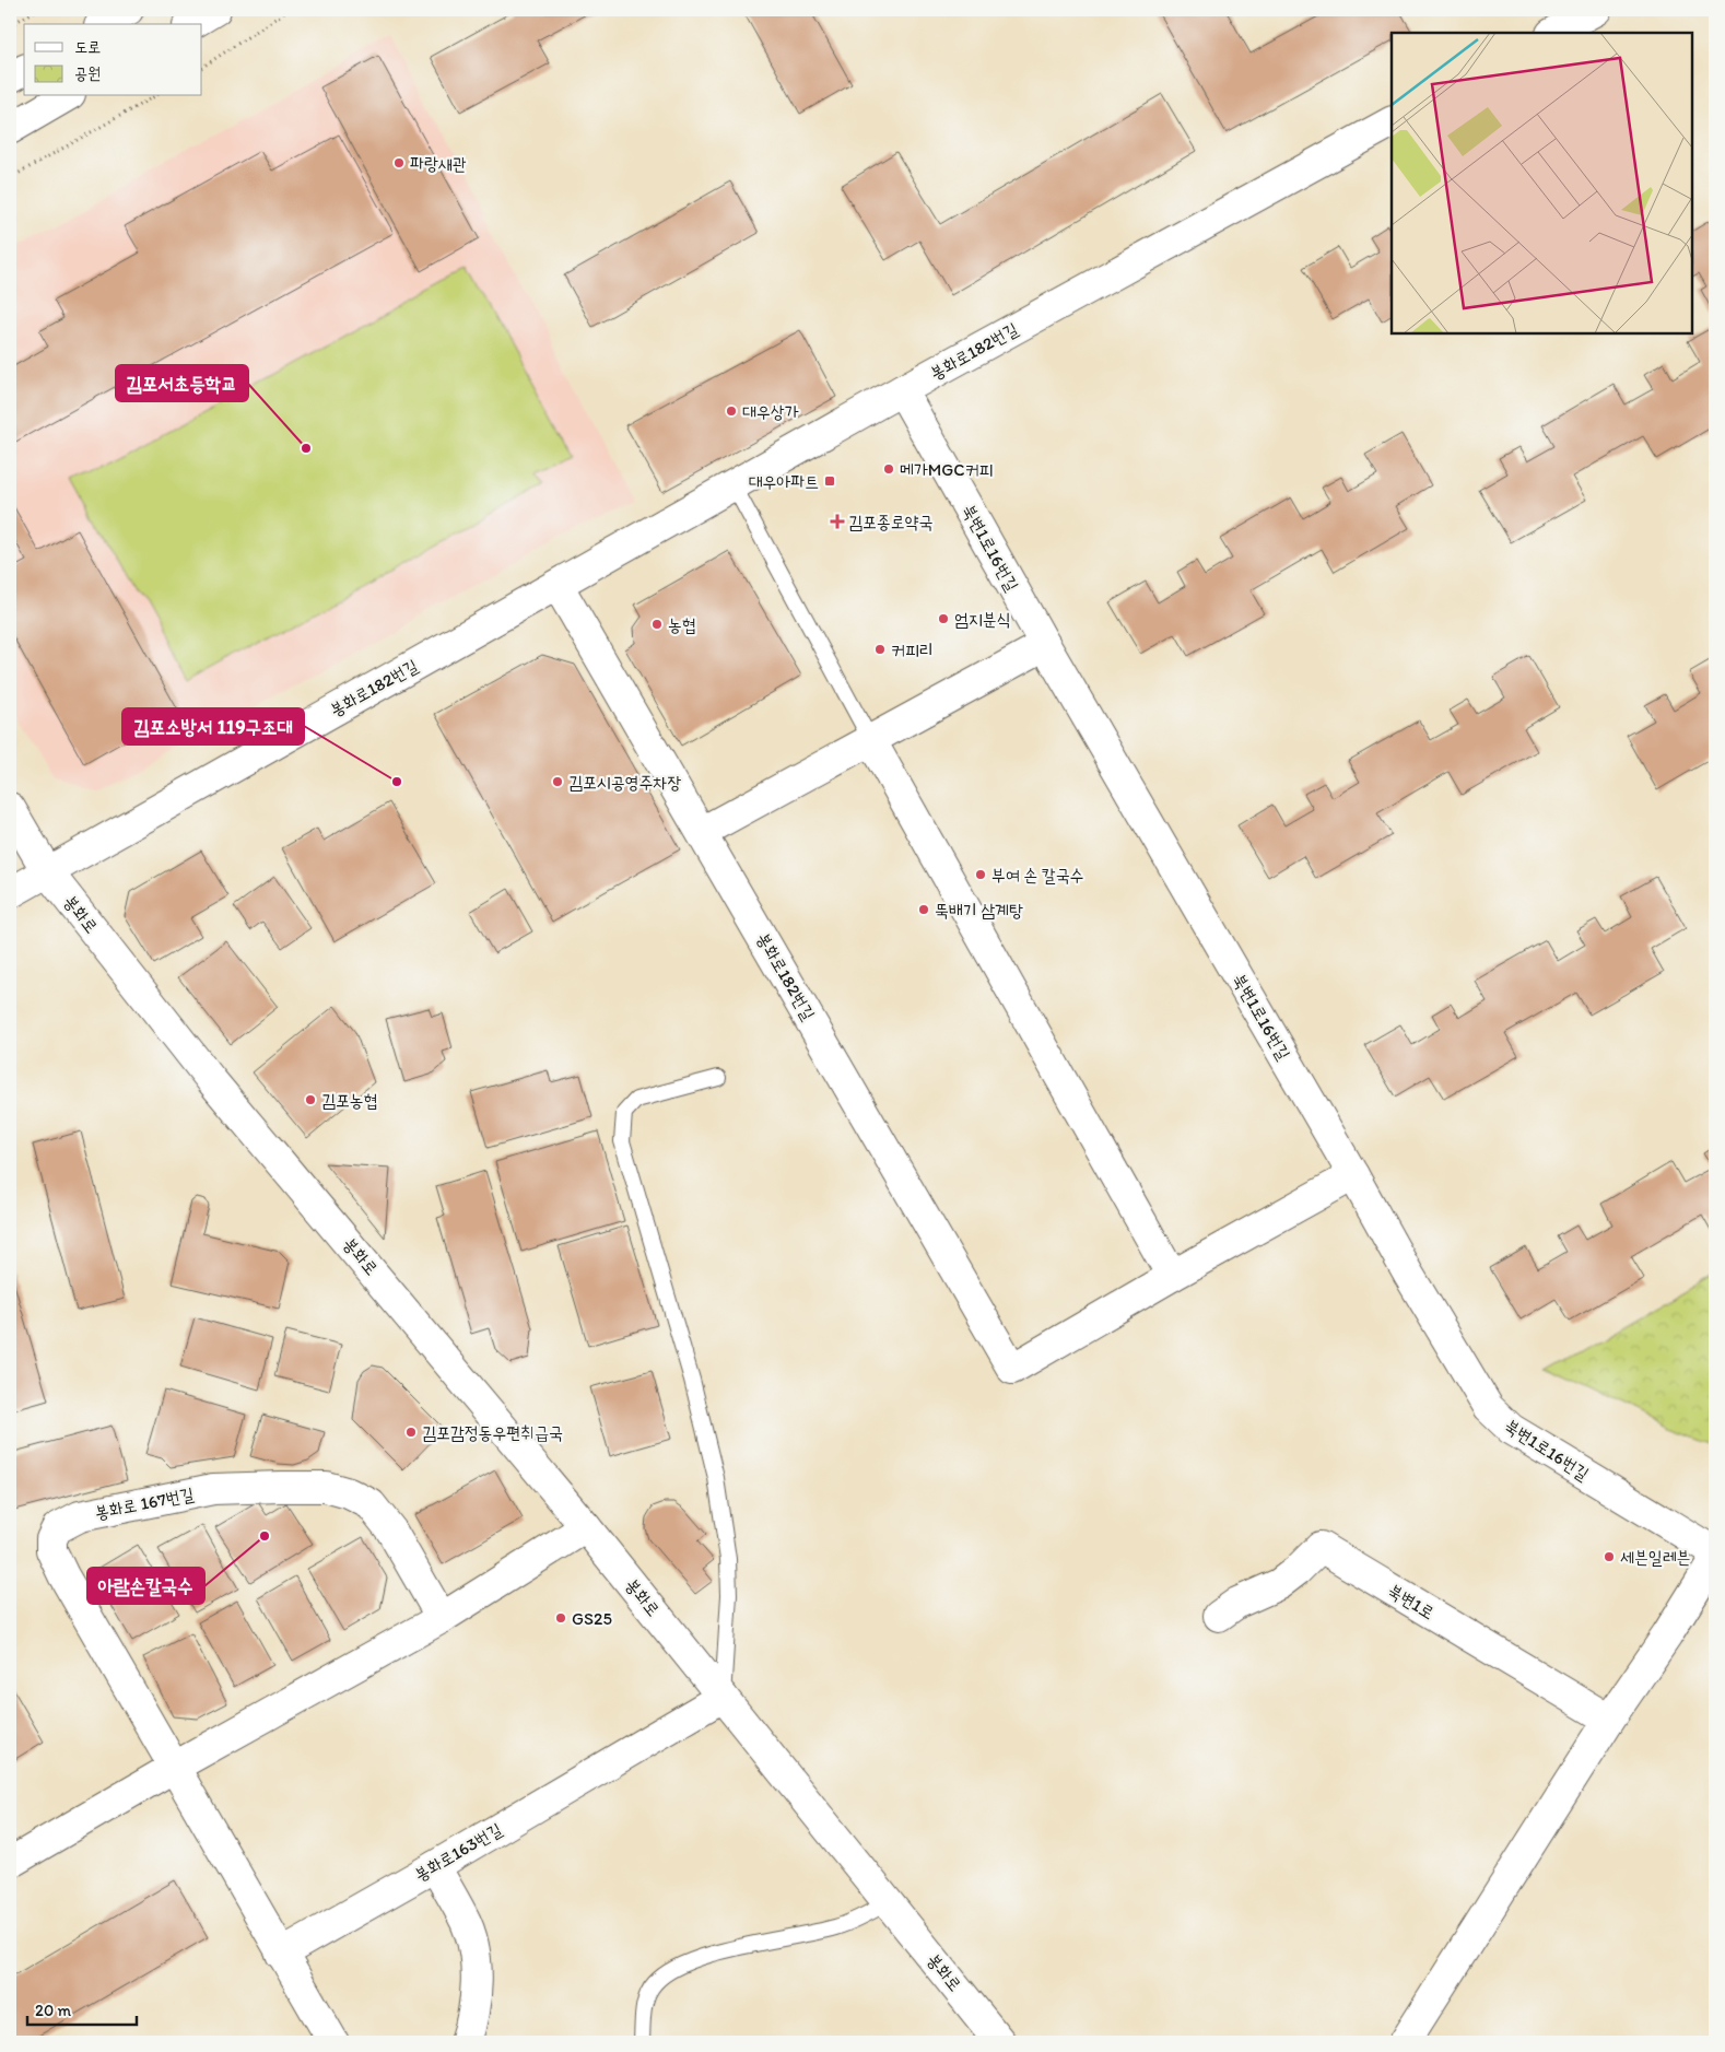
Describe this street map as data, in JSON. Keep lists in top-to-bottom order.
{
  "streets": {
    "street": [
      "봉화로182번길",
      "북변1로16번길",
      "봉화로",
      "봉화로 167번길",
      "북변1로",
      "봉화로163번길"
    ]
  },
  "crossings": [
    ["봉화로182번길", "북변1로16번길"],
    ["봉화로182번길", "봉화로"],
    ["봉화로", "봉화로163번길"],
    ["봉화로 167번길", "봉화로163번길"]
  ],
  "places": {
    "other": [
      "파랑새관",
      "대우상가",
      "김포서초등학교",
      "메가MGC커피",
      "엄지분식",
      "농협",
      "커피리",
      "김포소방서 119구조대",
      "김포시공영주차장",
      "부여 손 칼국수",
      "뚝배기 삼계탕",
      "김포농협",
      "김포감정동우편취급국",
      "아람손칼국수",
      "세븐일레븐",
      "GS25"
    ],
    "transit": ["대우아파트"],
    "health": ["김포종로약국"]
  },
  "legend": ["도로", "공원"],
  "scale_bar": "20 m"
}
